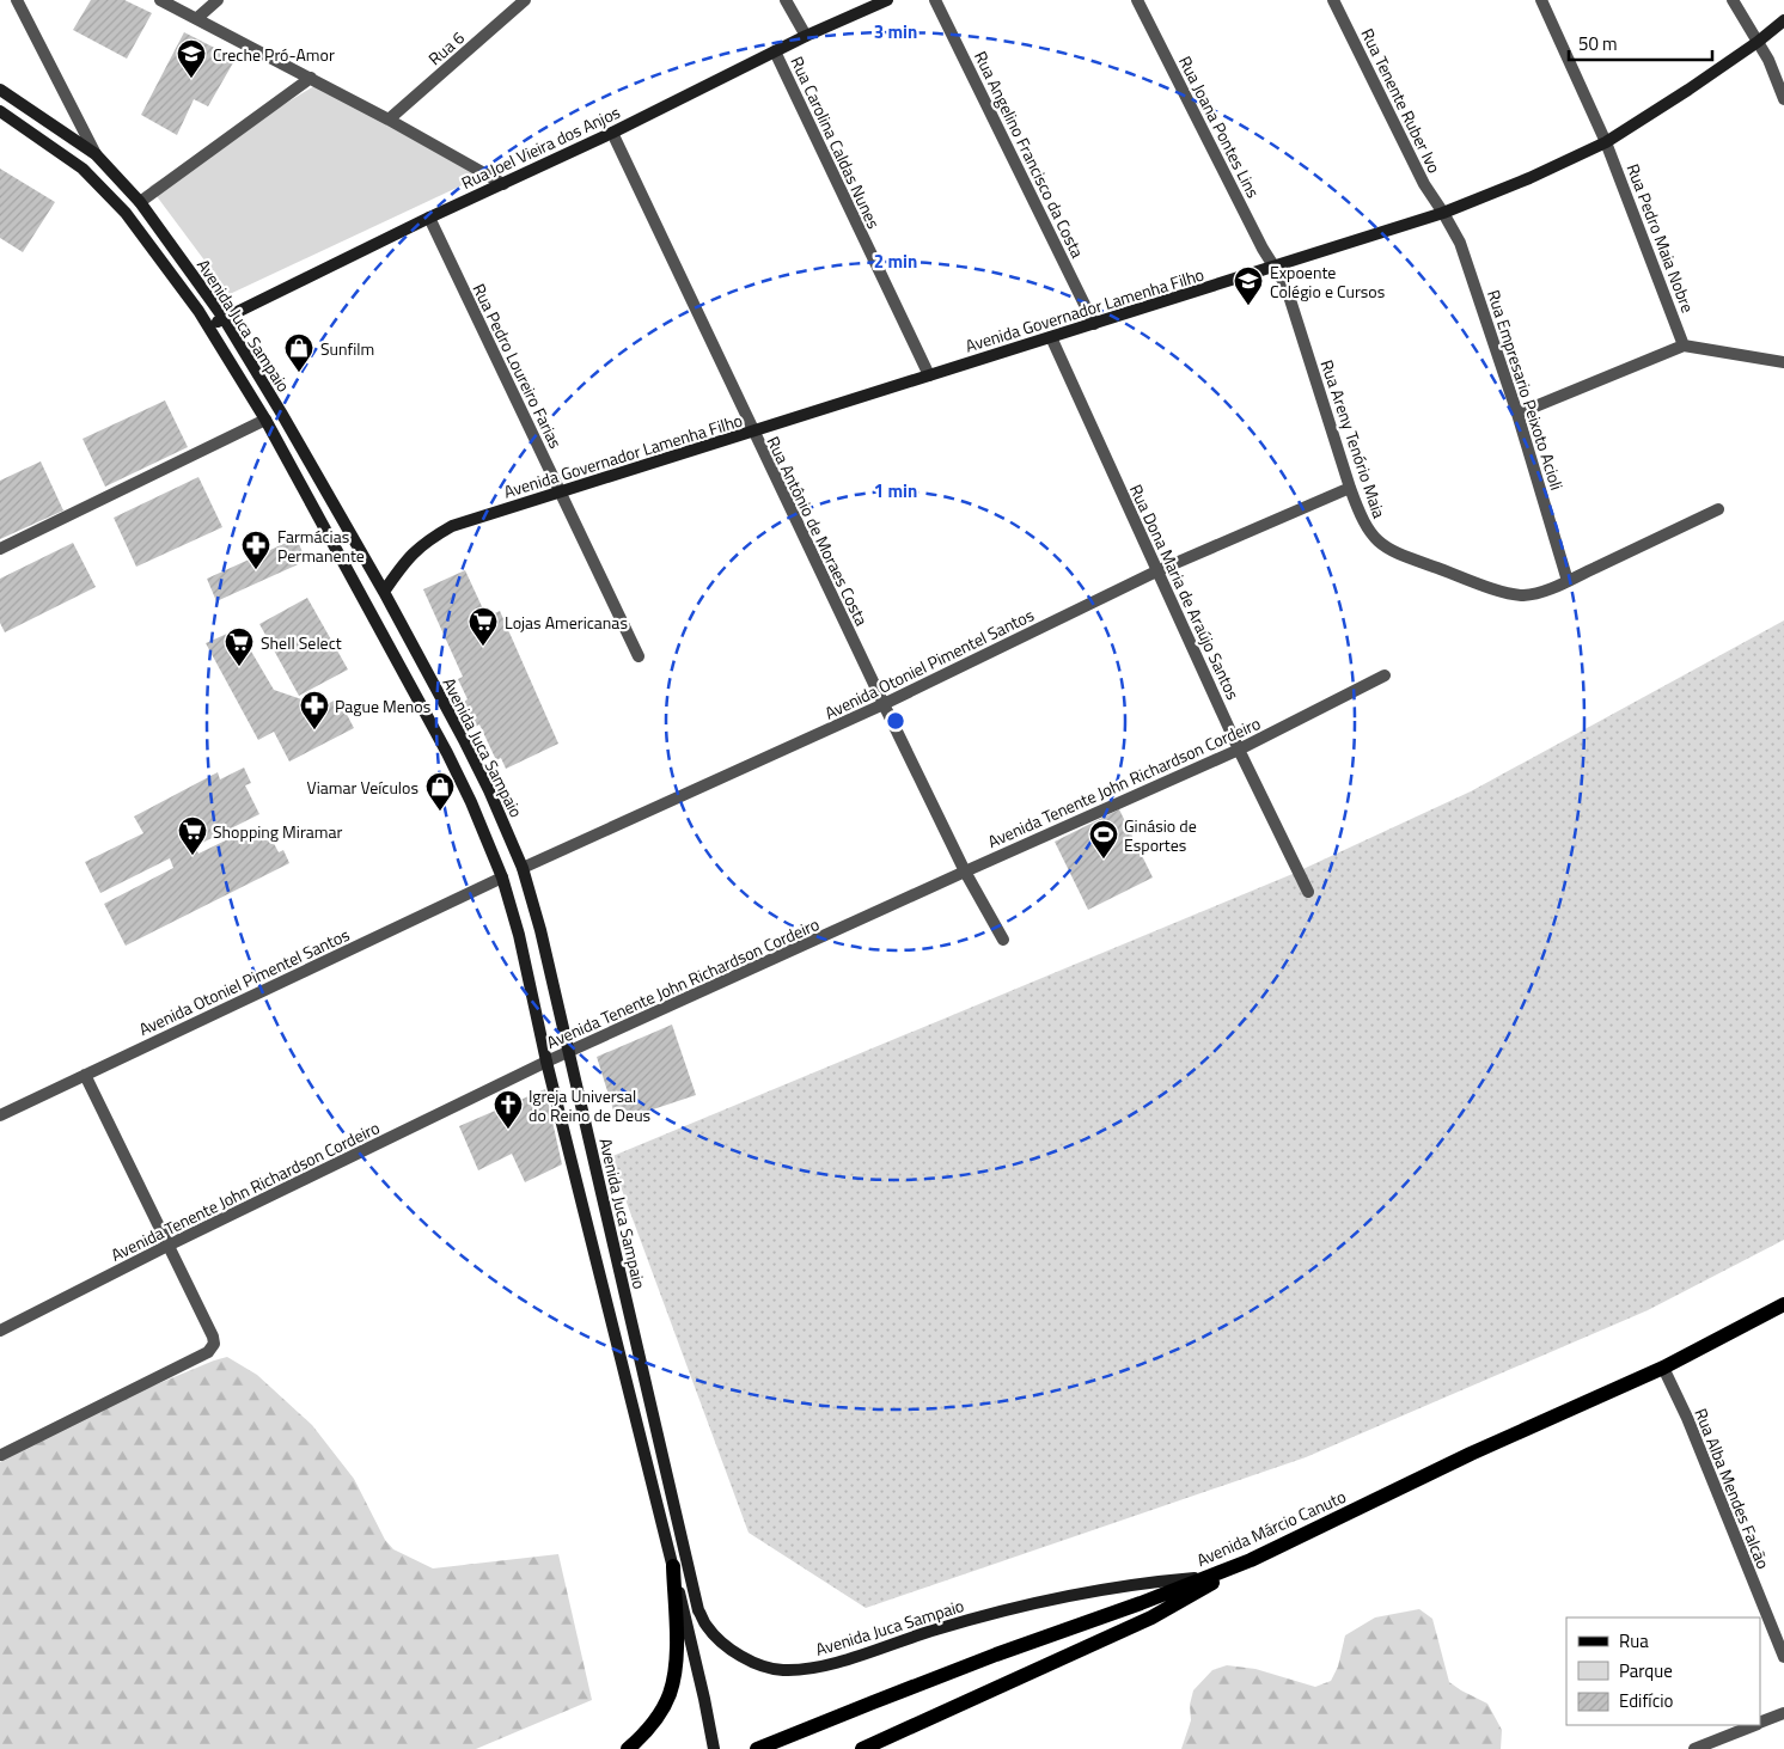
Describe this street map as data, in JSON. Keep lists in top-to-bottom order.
{
  "streets": {
    "main road": [
      "Rua Joel Vieira dos Anjos",
      "Avenida Governador Lamenha Filho",
      "Avenida Juca Sampaio",
      "Avenida Márcio Canuto"
    ],
    "street": [
      "Rua 6",
      "Rua Tenente Ruber Ivo",
      "Rua Joana Pontes Lins",
      "Rua Carolina Caldas Nunes",
      "Rua Angelino Francisco da Costa",
      "Rua Pedro Maia Nobre",
      "Rua Pedro Loureiro Farias",
      "Rua Empresario Peixoto Acioli",
      "Rua Areny Tenório Maia",
      "Rua Antônio de Moraes Costa",
      "Rua Dona Maria de Araújo Santos",
      "Avenida Otoniel Pimentel Santos",
      "Avenida Tenente John Richardson Cordeiro",
      "Rua Alba Mendes Falcão"
    ]
  },
  "crossings": [
    ["Rua Tenente Ruber Ivo", "Avenida Governador Lamenha Filho"],
    ["Rua Tenente Ruber Ivo", "Rua Empresario Peixoto Acioli"],
    ["Rua Joana Pontes Lins", "Avenida Governador Lamenha Filho"],
    ["Rua Joana Pontes Lins", "Rua Areny Tenório Maia"],
    ["Rua Carolina Caldas Nunes", "Rua Joel Vieira dos Anjos"],
    ["Rua Carolina Caldas Nunes", "Avenida Governador Lamenha Filho"],
    ["Rua Joel Vieira dos Anjos", "Avenida Juca Sampaio"],
    ["Rua Joel Vieira dos Anjos", "Rua Pedro Loureiro Farias"],
    ["Rua Joel Vieira dos Anjos", "Rua Antônio de Moraes Costa"],
    ["Rua Angelino Francisco da Costa", "Avenida Governador Lamenha Filho"],
    ["Rua Pedro Maia Nobre", "Avenida Governador Lamenha Filho"],
    ["Avenida Governador Lamenha Filho", "Avenida Juca Sampaio"],
    ["Avenida Governador Lamenha Filho", "Rua Pedro Loureiro Farias"],
    ["Avenida Governador Lamenha Filho", "Rua Empresario Peixoto Acioli"],
    ["Avenida Governador Lamenha Filho", "Rua Areny Tenório Maia"],
    ["Avenida Governador Lamenha Filho", "Rua Antônio de Moraes Costa"],
    ["Avenida Governador Lamenha Filho", "Rua Dona Maria de Araújo Santos"],
    ["Avenida Juca Sampaio", "Avenida Otoniel Pimentel Santos"],
    ["Avenida Juca Sampaio", "Avenida Tenente John Richardson Cordeiro"],
    ["Avenida Juca Sampaio", "Avenida Márcio Canuto"],
    ["Rua Empresario Peixoto Acioli", "Rua Areny Tenório Maia"],
    ["Rua Areny Tenório Maia", "Avenida Otoniel Pimentel Santos"],
    ["Rua Antônio de Moraes Costa", "Avenida Otoniel Pimentel Santos"],
    ["Rua Antônio de Moraes Costa", "Avenida Tenente John Richardson Cordeiro"],
    ["Rua Dona Maria de Araújo Santos", "Avenida Otoniel Pimentel Santos"],
    ["Rua Dona Maria de Araújo Santos", "Avenida Tenente John Richardson Cordeiro"],
    ["Rua Alba Mendes Falcão", "Avenida Márcio Canuto"]
  ],
  "places": {
    "school or university": ["Creche Pró-Amor", "Expoente Colégio e Cursos"],
    "shop": ["Sunfilm", "Viamar Veículos"],
    "pharmacy": ["Farmácias Permanente", "Pague Menos"],
    "supermarket": ["Lojas Americanas", "Shell Select", "Shopping Miramar"],
    "sports": ["Ginásio de Esportes"],
    "church": ["Igreja Universal do Reino de Deus"]
  },
  "legend": ["Rua", "Parque", "Edifício"],
  "scale_bar": "50 m",
  "rings": ["3 min", "2 min", "1 min"]
}
